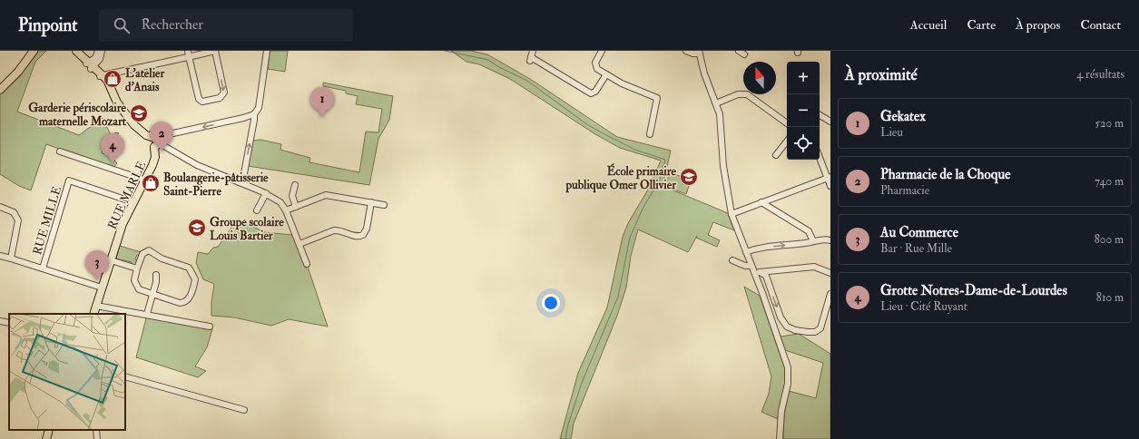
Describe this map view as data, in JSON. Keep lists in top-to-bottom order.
{
  "streets": {
    "main road": ["RUE MARLE"],
    "street": ["RUE MILLE"]
  },
  "crossings": [
    ["RUE MARLE", "RUE MILLE"]
  ],
  "places": {
    "shop": ["L'atelier d'Anais", "Boulangerie-pâtisserie Saint-Pierre"],
    "school or university": ["Garderie périscolaire maternelle Mozart", "École primaire publique Omer Ollivier", "Groupe scolaire Louis Bartier"]
  },
  "north": "top",
  "page": {
    "header": "Pinpoint",
    "search": "Rechercher",
    "nav": [
      "Accueil",
      "Carte",
      "À propos",
      "Contact"
    ],
    "heading": ["À proximité", "4 résultats"],
    "map_buttons": ["+", "−"],
    "pins": [
      "1",
      "2",
      "4",
      "3"
    ],
    "list": [
      {
        "mark": "1",
        "name": "Gekatex",
        "note": "Lieu",
        "value": "520 m"
      },
      {
        "mark": "2",
        "name": "Pharmacie de la Choque",
        "note": "Pharmacie",
        "value": "740 m"
      },
      {
        "mark": "3",
        "name": "Au Commerce",
        "note": "Bar · Rue Mille",
        "value": "800 m"
      },
      {
        "mark": "4",
        "name": "Grotte Notres-Dame-de-Lourdes",
        "note": "Lieu · Cité Ruyant",
        "value": "810 m"
      }
    ]
  }
}
